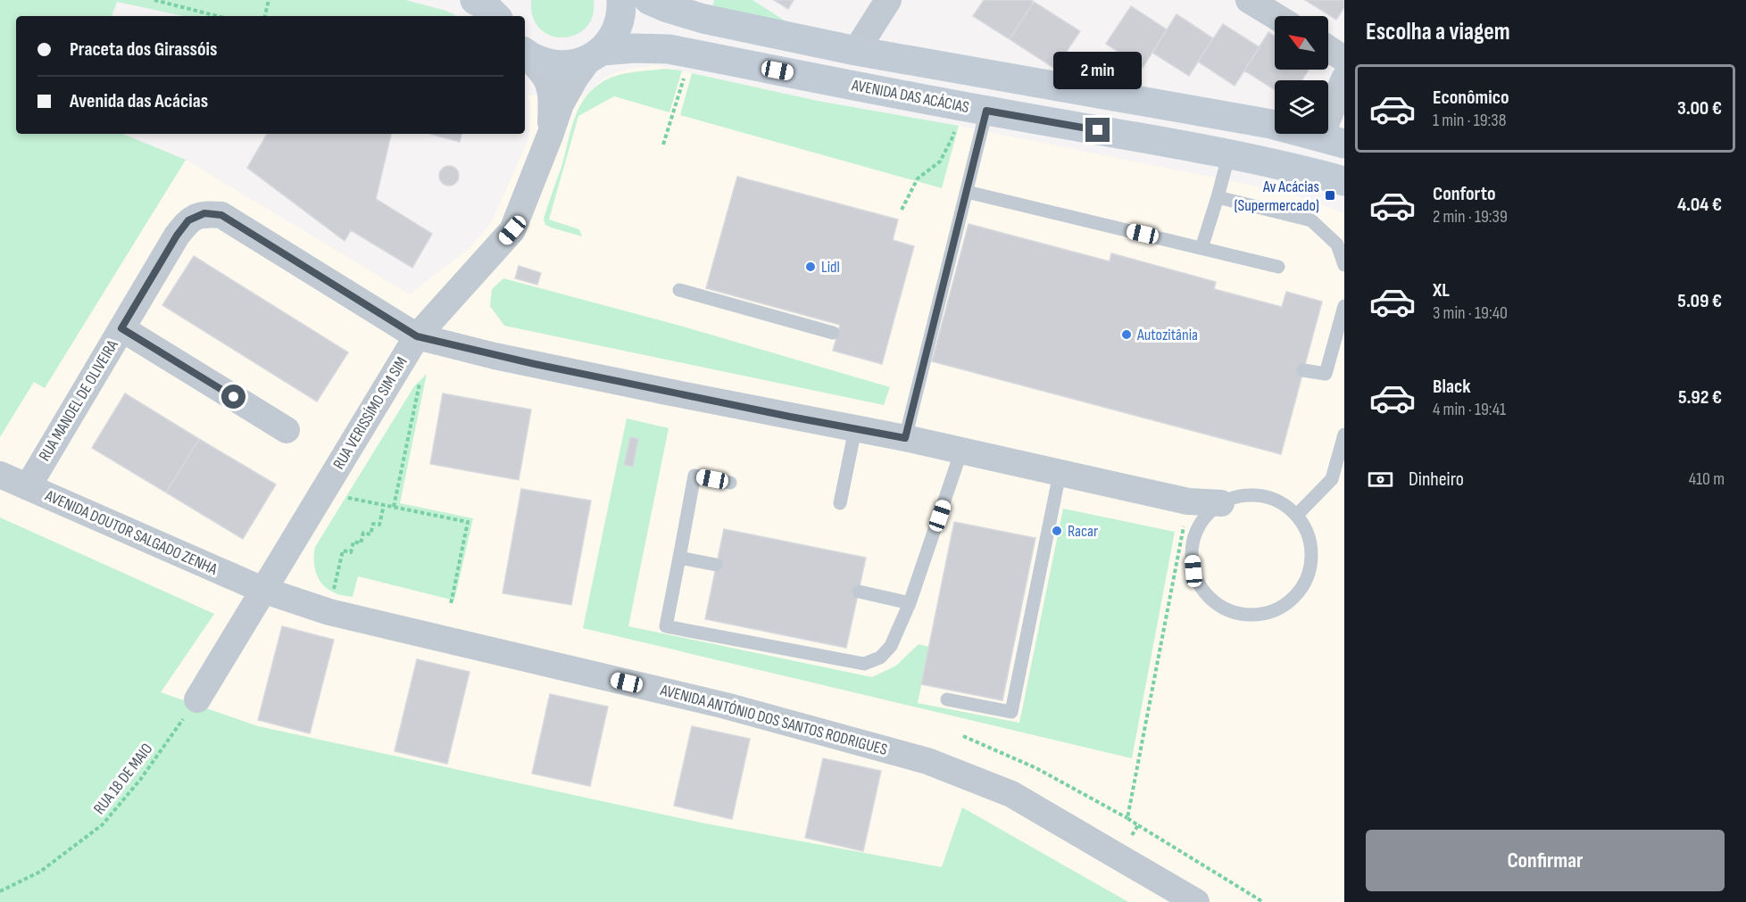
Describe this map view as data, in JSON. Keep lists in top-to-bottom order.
{
  "streets": {
    "main road": ["AVENIDA DAS ACÁCIAS"],
    "street": [
      "RUA MANOEL DE OLIVEIRA",
      "RUA VERISSÍMO SIM SIM",
      "AVENIDA DOUTOR SALGADO ZENHA",
      "AVENIDA ANTÓNIO DOS SANTOS RODRIGUES"
    ],
    "path": ["RUA 18 DE MAIO"]
  },
  "crossings": [
    ["AVENIDA DAS ACÁCIAS", "RUA VERISSÍMO SIM SIM"],
    ["RUA MANOEL DE OLIVEIRA", "RUA VERISSÍMO SIM SIM"],
    ["RUA MANOEL DE OLIVEIRA", "AVENIDA DOUTOR SALGADO ZENHA"],
    ["RUA VERISSÍMO SIM SIM", "AVENIDA DOUTOR SALGADO ZENHA"],
    ["RUA VERISSÍMO SIM SIM", "AVENIDA ANTÓNIO DOS SANTOS RODRIGUES"],
    ["RUA VERISSÍMO SIM SIM", "RUA 18 DE MAIO"],
    ["AVENIDA DOUTOR SALGADO ZENHA", "AVENIDA ANTÓNIO DOS SANTOS RODRIGUES"]
  ],
  "places": {
    "transit": ["Av Acácias (Supermercado)"],
    "other": ["Lidl", "Autozitânia", "Racar"]
  },
  "north": "top left",
  "page": {
    "heading": "Escolha a viagem",
    "banner": ["Praceta dos Girassóis", "Avenida das Acácias"],
    "bubble": "2 min",
    "list": [
      {
        "name": "Econômico",
        "note": "1 min · 19:38",
        "value": "3.00 €"
      },
      {
        "name": "Conforto",
        "note": "2 min · 19:39",
        "value": "4.04 €"
      },
      {
        "name": "XL",
        "note": "3 min · 19:40",
        "value": "5.09 €"
      },
      {
        "name": "Black",
        "note": "4 min · 19:41",
        "value": "5.92 €"
      }
    ],
    "pay": ["Dinheiro", "410 m"],
    "buttons": "Confirmar"
  }
}
